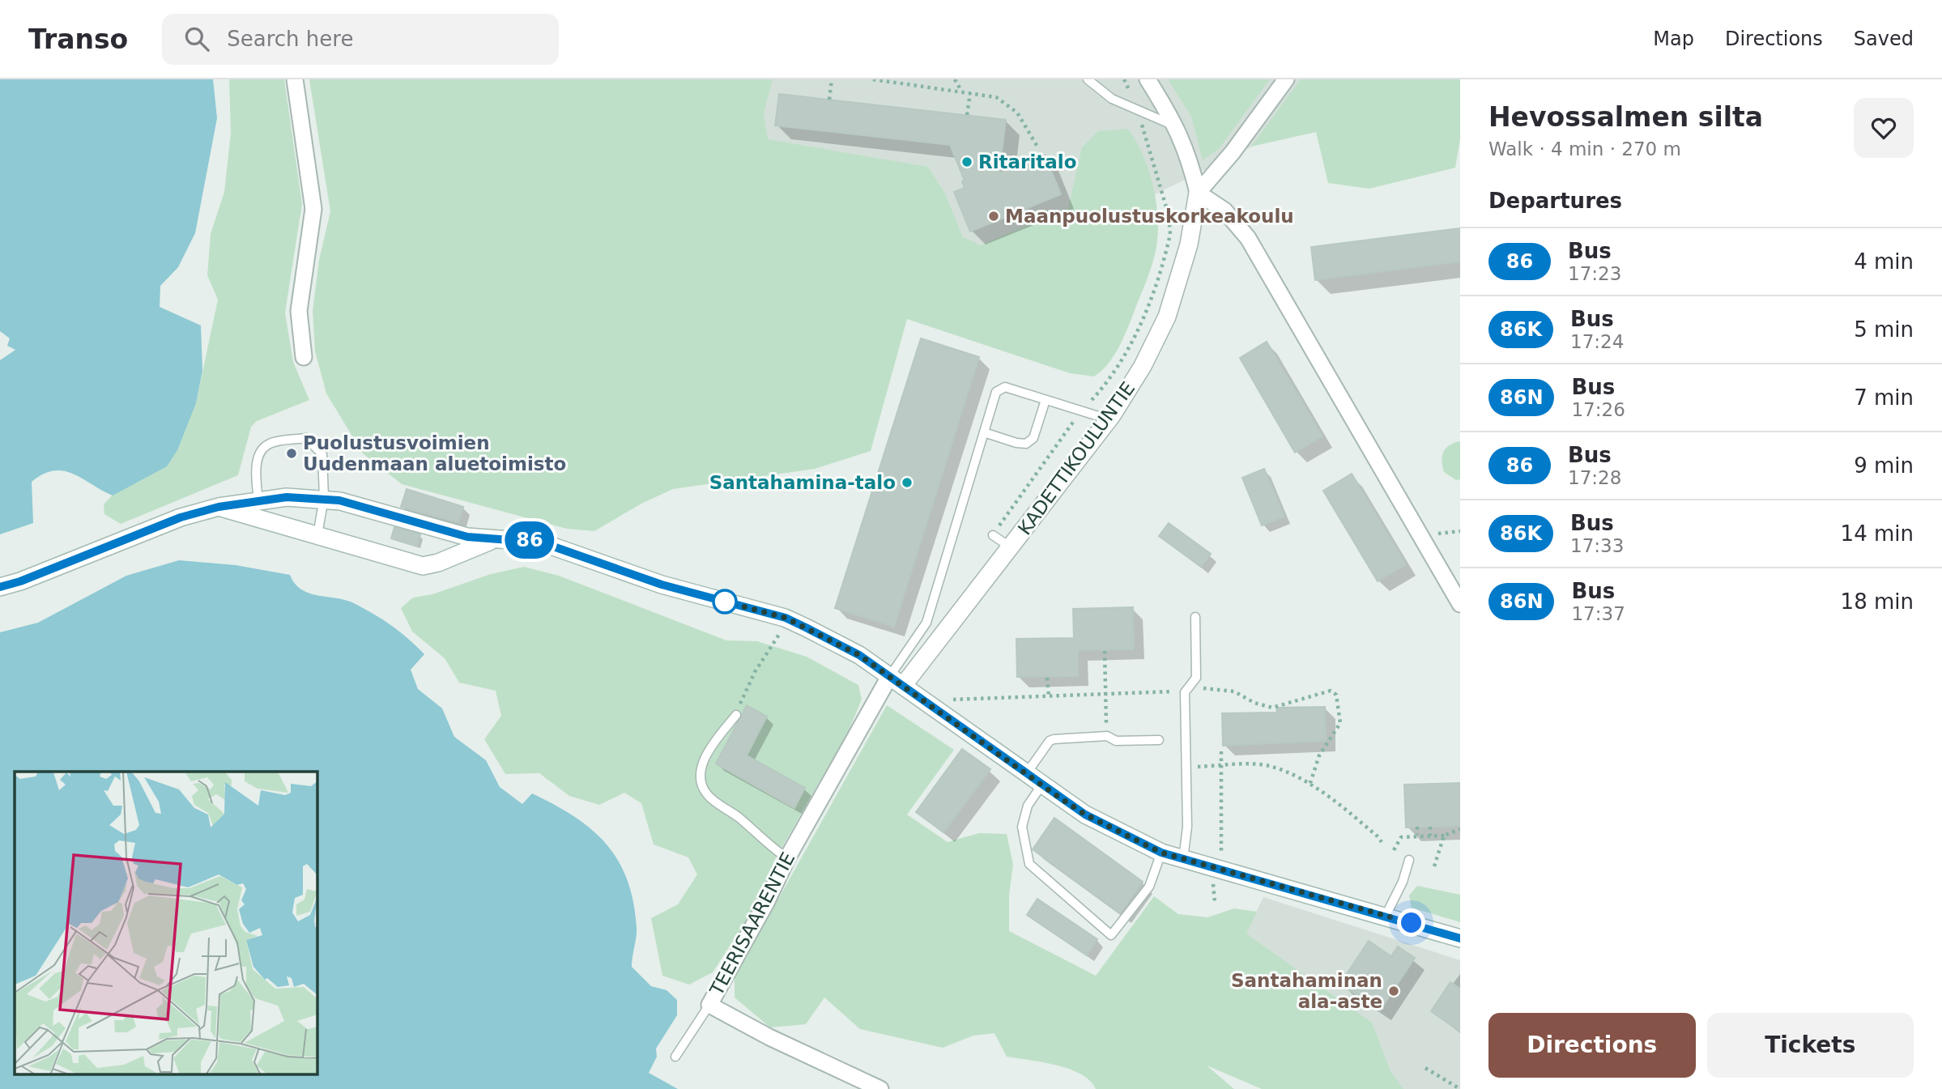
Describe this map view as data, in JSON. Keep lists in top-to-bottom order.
{
  "streets": {
    "main road": ["KADETTIKOULUNTIE"],
    "street": ["TEERISAARENTIE"]
  },
  "crossings": [
    ["KADETTIKOULUNTIE", "TEERISAARENTIE"]
  ],
  "places": [
    "Ritaritalo",
    "Maanpuolustuskorkeakoulu",
    "Puolustusvoimien Uudenmaan aluetoimisto",
    "Santahamina-talo",
    "Santahaminan ala-aste"
  ],
  "lines": ["bus line 86"],
  "page": {
    "header": "Transo",
    "search": "Search here",
    "nav": ["Map", "Directions", "Saved"],
    "on_map": "86",
    "heading": [
      ["Hevossalmen silta", "Walk · 4 min · 270 m"],
      "Departures"
    ],
    "list": [
      {
        "mark": "86",
        "name": "Bus",
        "note": "17:23",
        "value": "4 min"
      },
      {
        "mark": "86K",
        "name": "Bus",
        "note": "17:24",
        "value": "5 min"
      },
      {
        "mark": "86N",
        "name": "Bus",
        "note": "17:26",
        "value": "7 min"
      },
      {
        "mark": "86",
        "name": "Bus",
        "note": "17:28",
        "value": "9 min"
      },
      {
        "mark": "86K",
        "name": "Bus",
        "note": "17:33",
        "value": "14 min"
      },
      {
        "mark": "86N",
        "name": "Bus",
        "note": "17:37",
        "value": "18 min"
      }
    ],
    "buttons": ["Directions", "Tickets"]
  }
}
